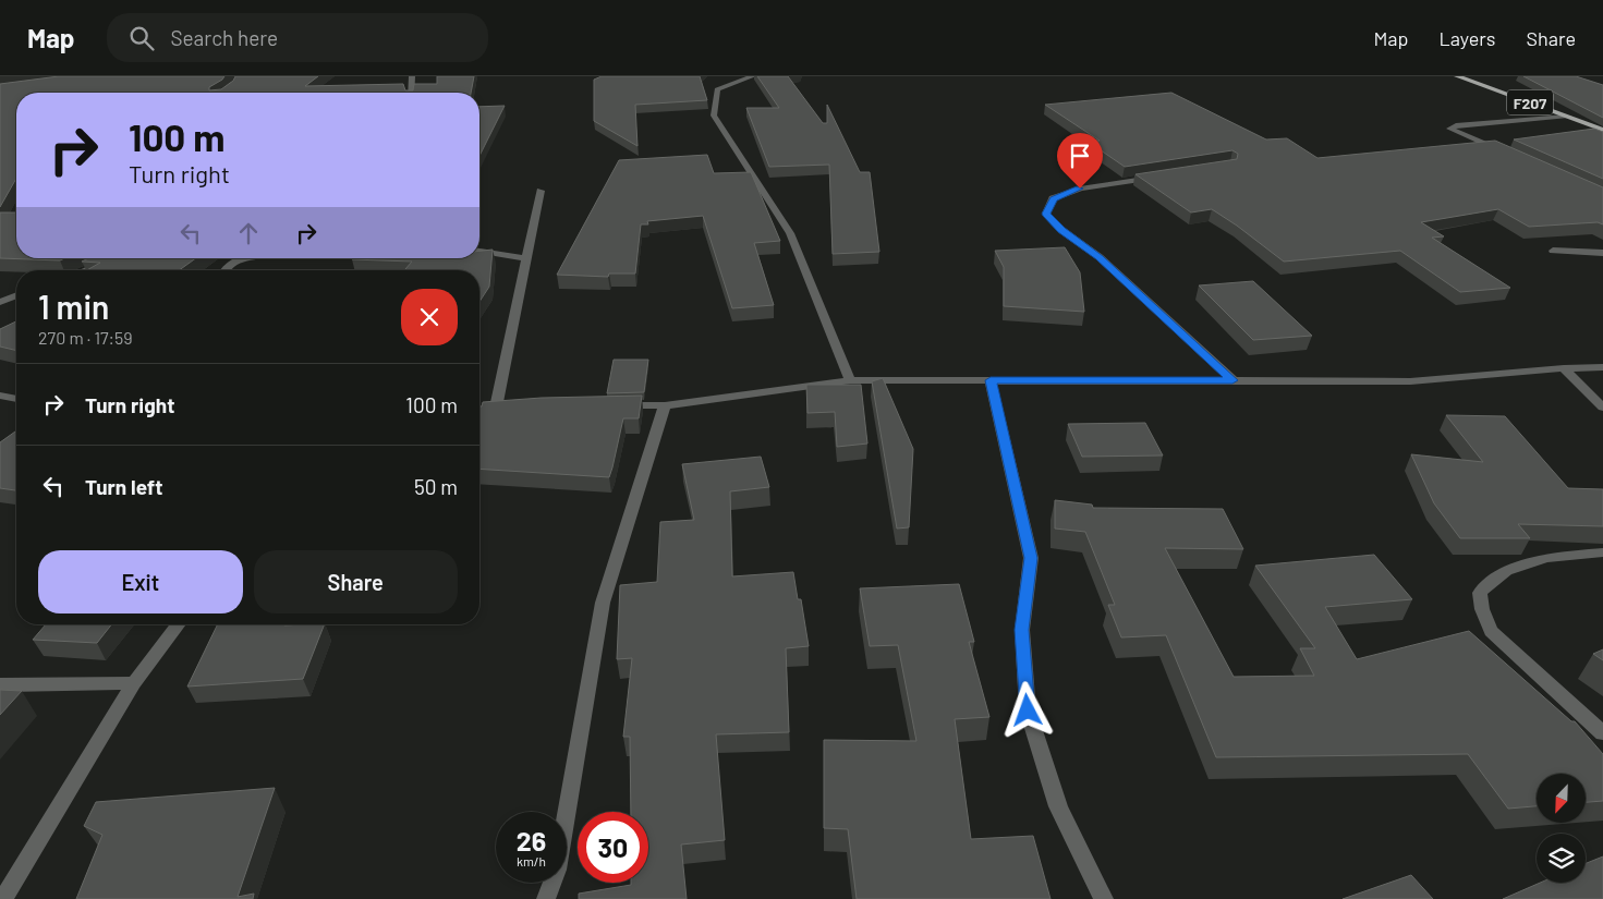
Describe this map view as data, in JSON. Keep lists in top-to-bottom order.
{
  "streets": {
    "main road": ["F207"]
  },
  "north": "bottom left",
  "page": {
    "header": "Map",
    "search": "Search here",
    "nav": ["Map", "Layers", "Share"],
    "turn": ["100 m", "Turn right"],
    "heading": ["1 min", "270 m · 17:59"],
    "list": [
      {
        "name": "Turn right",
        "value": "100 m"
      },
      {
        "name": "Turn left",
        "value": "50 m"
      }
    ],
    "buttons": ["Exit", "Share"],
    "speed": "26 km/h",
    "limit": "30"
  }
}
